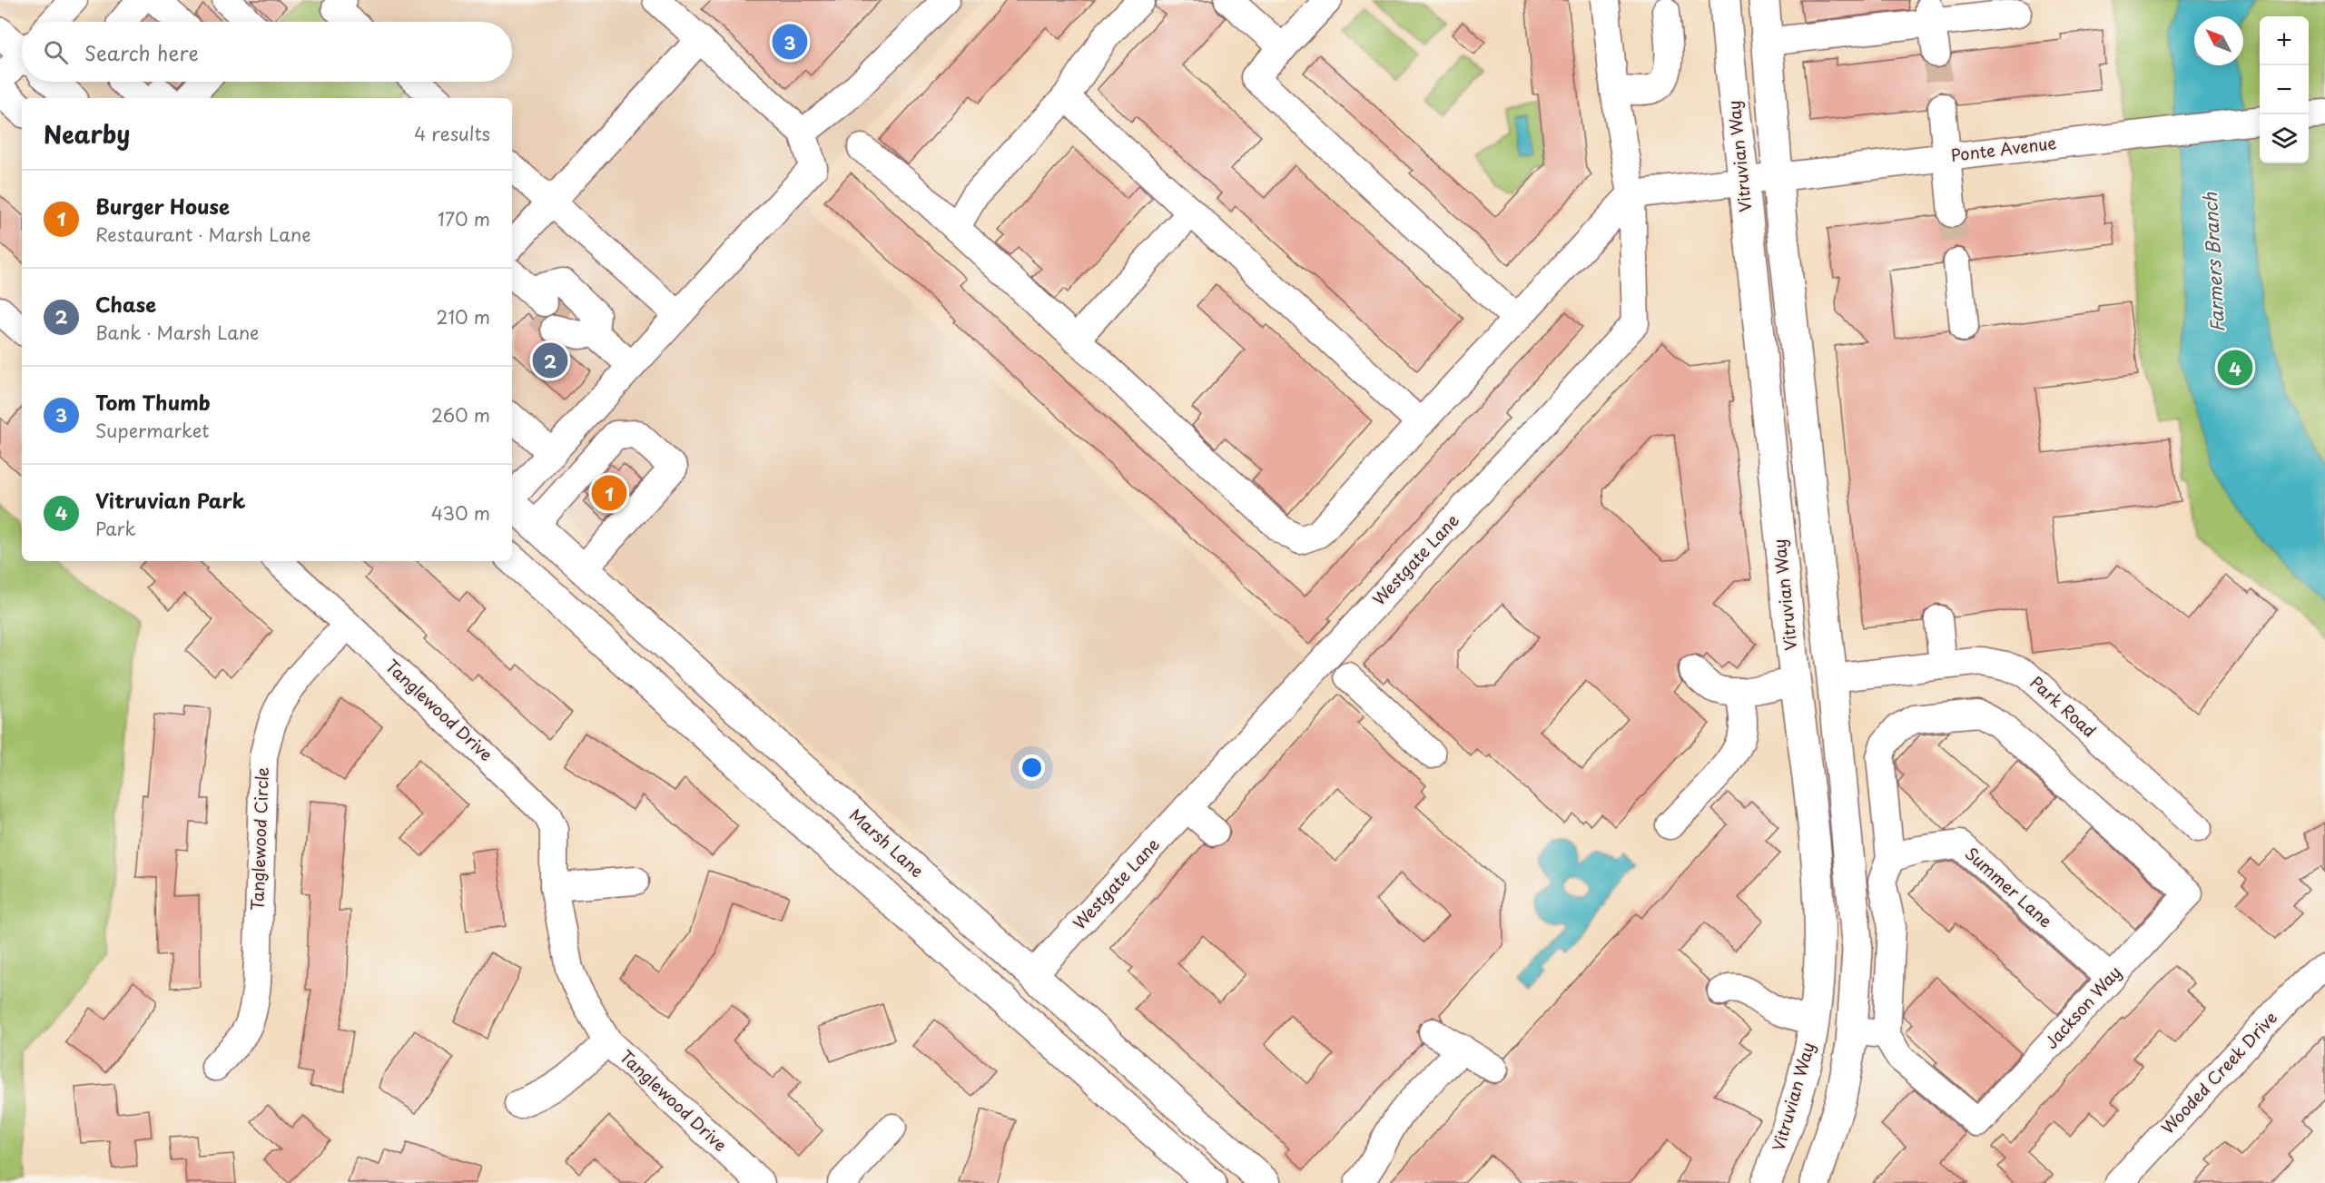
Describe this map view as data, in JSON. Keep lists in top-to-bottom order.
{
  "streets": {
    "main road": ["Vitruvian Way", "Marsh Lane"],
    "street": [
      "Ponte Avenue",
      "Westgate Lane",
      "Park Road",
      "Tanglewood Drive",
      "Tanglewood Circle",
      "Summer Lane",
      "Jackson Way",
      "Wooded Creek Drive"
    ]
  },
  "crossings": [
    ["Ponte Avenue", "Vitruvian Way"],
    ["Westgate Lane", "Marsh Lane"],
    ["Tanglewood Drive", "Tanglewood Circle"],
    ["Summer Lane", "Jackson Way"]
  ],
  "water": ["Farmers Branch"],
  "north": "top left",
  "page": {
    "map_buttons": ["+", "−"],
    "pins": [
      "3",
      "2",
      "4",
      "1"
    ],
    "search": "Search here",
    "heading": ["Nearby", "4 results"],
    "list": [
      {
        "mark": "1",
        "name": "Burger House",
        "note": "Restaurant · Marsh Lane",
        "value": "170 m"
      },
      {
        "mark": "2",
        "name": "Chase",
        "note": "Bank · Marsh Lane",
        "value": "210 m"
      },
      {
        "mark": "3",
        "name": "Tom Thumb",
        "note": "Supermarket",
        "value": "260 m"
      },
      {
        "mark": "4",
        "name": "Vitruvian Park",
        "note": "Park",
        "value": "430 m"
      }
    ]
  }
}
